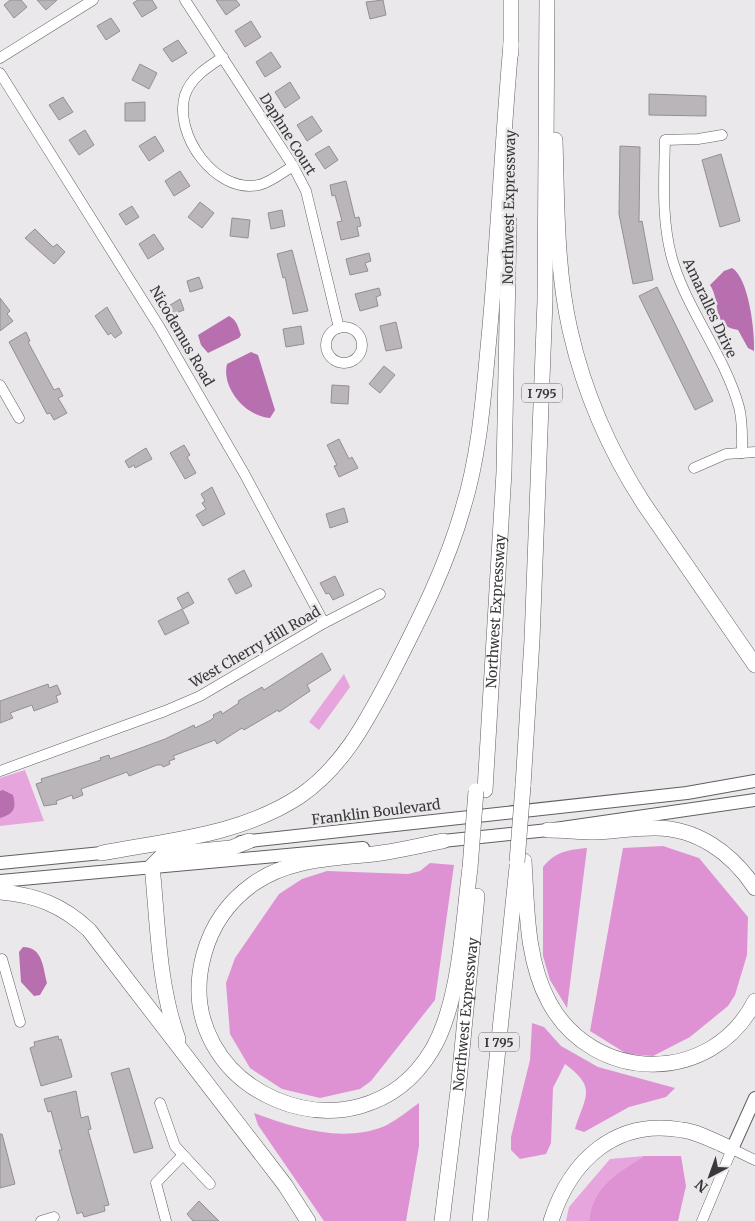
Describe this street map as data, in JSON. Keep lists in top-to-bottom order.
{
  "streets": {
    "highway": ["Northwest Expressway", "I 795"],
    "main road": ["Franklin Boulevard"],
    "street": [
      "Daphne Court",
      "Amaralles Drive",
      "Nicodemus Road",
      "West Cherry Hill Road"
    ]
  },
  "crossings": [
    ["Nicodemus Road", "West Cherry Hill Road"]
  ],
  "north": "bottom left"
}
